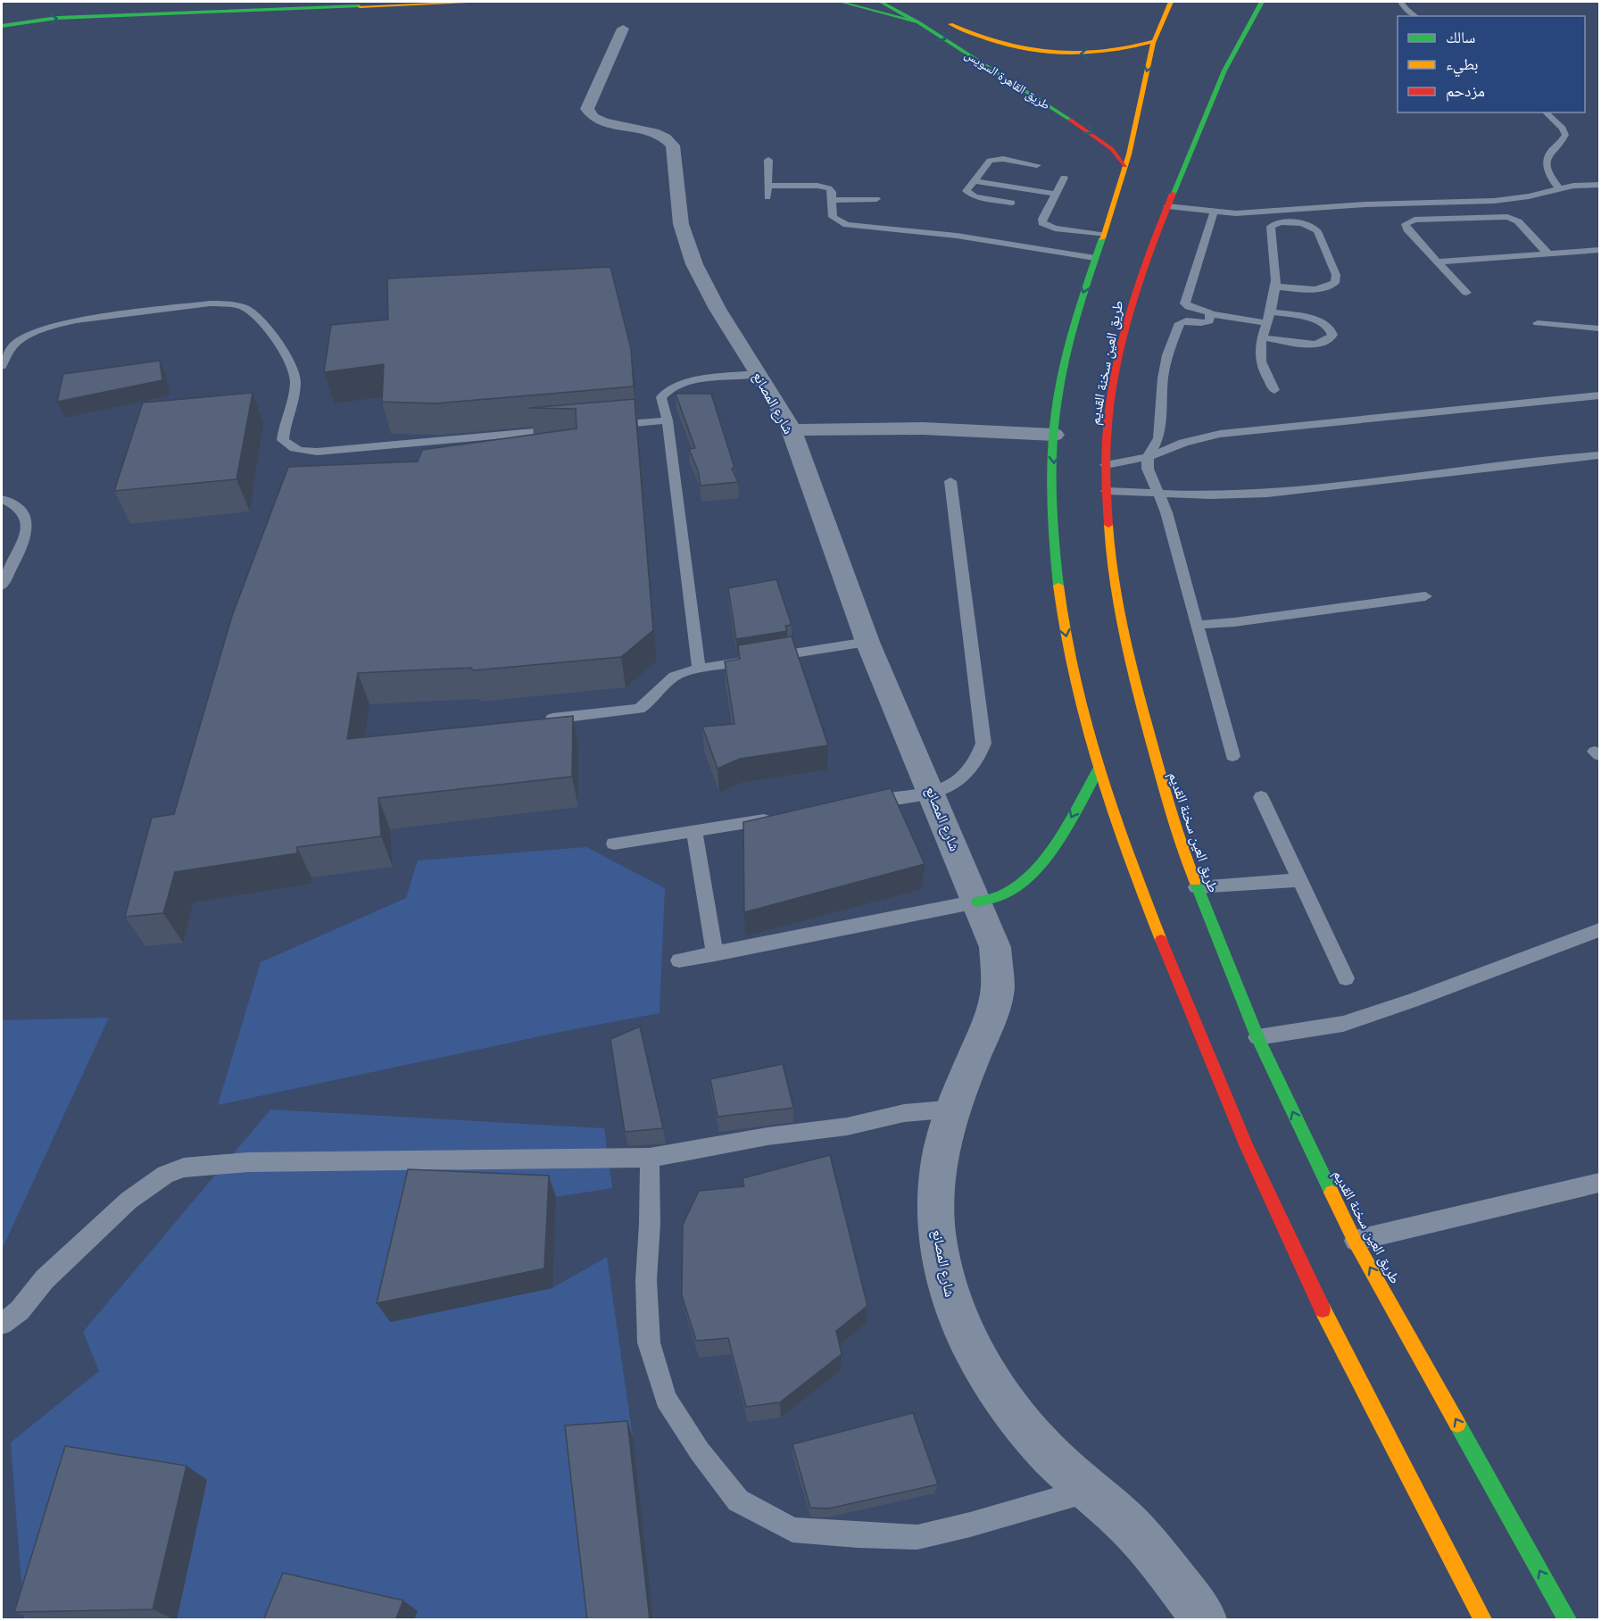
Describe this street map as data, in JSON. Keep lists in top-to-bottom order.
{
  "streets": {
    "main road": ["طريق القاهرة السويس", "طريق العين سخنة القديم"],
    "street": ["شارع المصانع"]
  },
  "legend": ["سالك", "بطيء", "مزدحم"]
}
